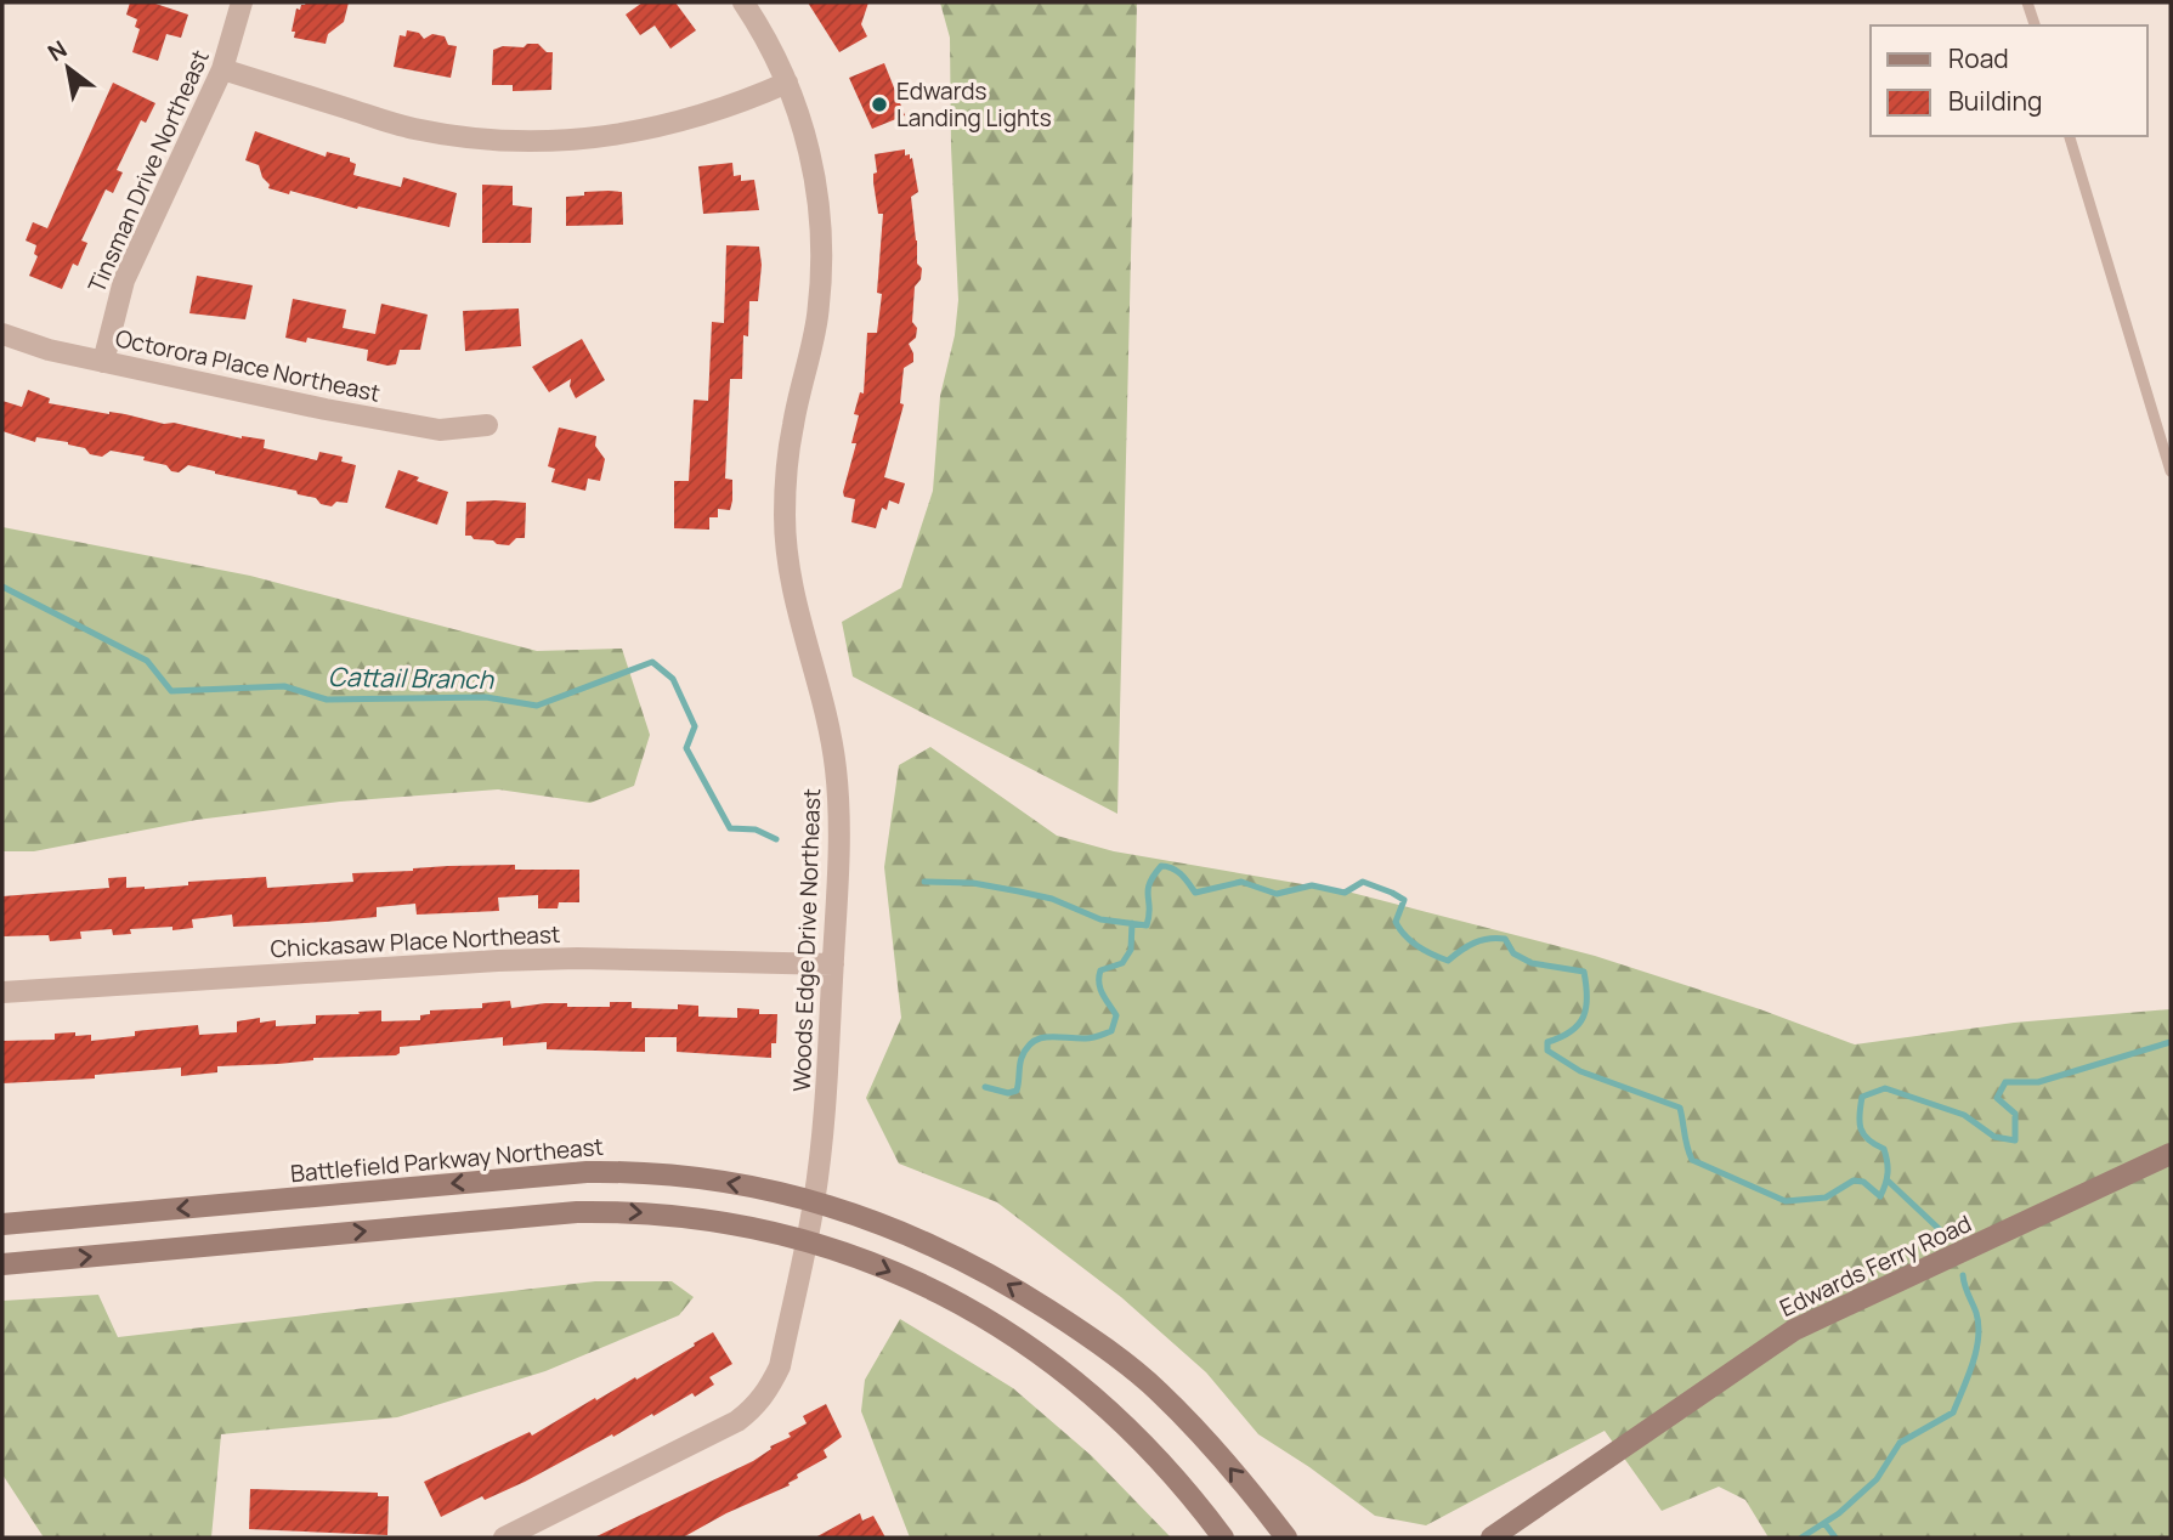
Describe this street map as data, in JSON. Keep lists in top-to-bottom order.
{
  "streets": {
    "main road": ["Battlefield Parkway Northeast", "Edwards Ferry Road"],
    "street": [
      "Tinsman Drive Northeast",
      "Octorora Place Northeast",
      "Woods Edge Drive Northeast",
      "Chickasaw Place Northeast"
    ]
  },
  "crossings": [
    ["Tinsman Drive Northeast", "Octorora Place Northeast"],
    ["Woods Edge Drive Northeast", "Chickasaw Place Northeast"],
    ["Woods Edge Drive Northeast", "Battlefield Parkway Northeast"]
  ],
  "water": ["Cattail Branch"],
  "places": ["Edwards Landing Lights"],
  "legend": ["Road", "Building"],
  "north": "top left"
}
